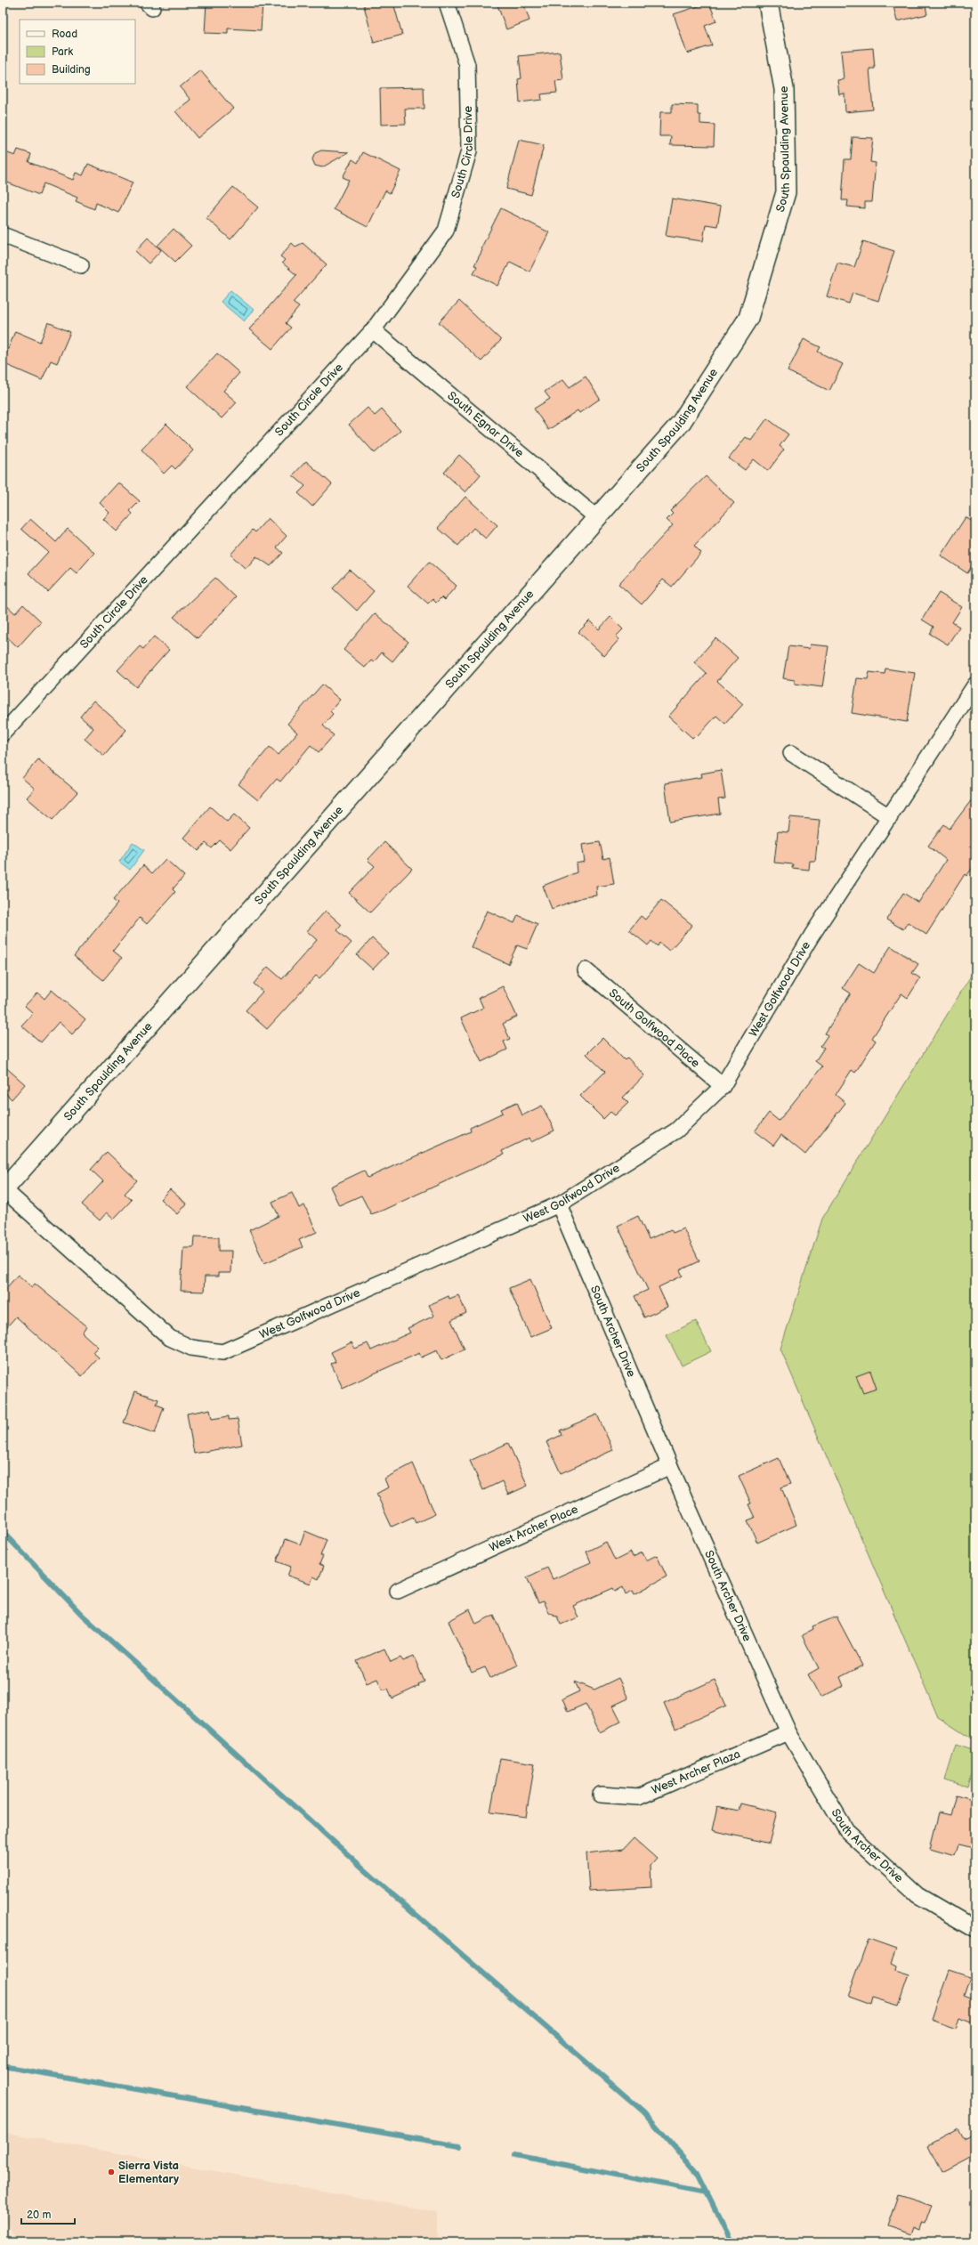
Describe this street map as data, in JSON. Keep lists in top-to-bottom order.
{
  "streets": {
    "street": [
      "South Spaulding Avenue",
      "South Circle Drive",
      "South Egnar Drive",
      "West Golfwood Drive",
      "South Golfwood Place",
      "South Archer Drive",
      "West Archer Place",
      "West Archer Plaza"
    ]
  },
  "crossings": [
    ["South Spaulding Avenue", "South Egnar Drive"],
    ["South Spaulding Avenue", "West Golfwood Drive"],
    ["South Circle Drive", "South Egnar Drive"],
    ["West Golfwood Drive", "South Golfwood Place"],
    ["West Golfwood Drive", "South Archer Drive"],
    ["South Archer Drive", "West Archer Place"],
    ["South Archer Drive", "West Archer Plaza"]
  ],
  "places": ["Sierra Vista Elementary"],
  "legend": ["Road", "Park", "Building"],
  "scale_bar": "20 m"
}
